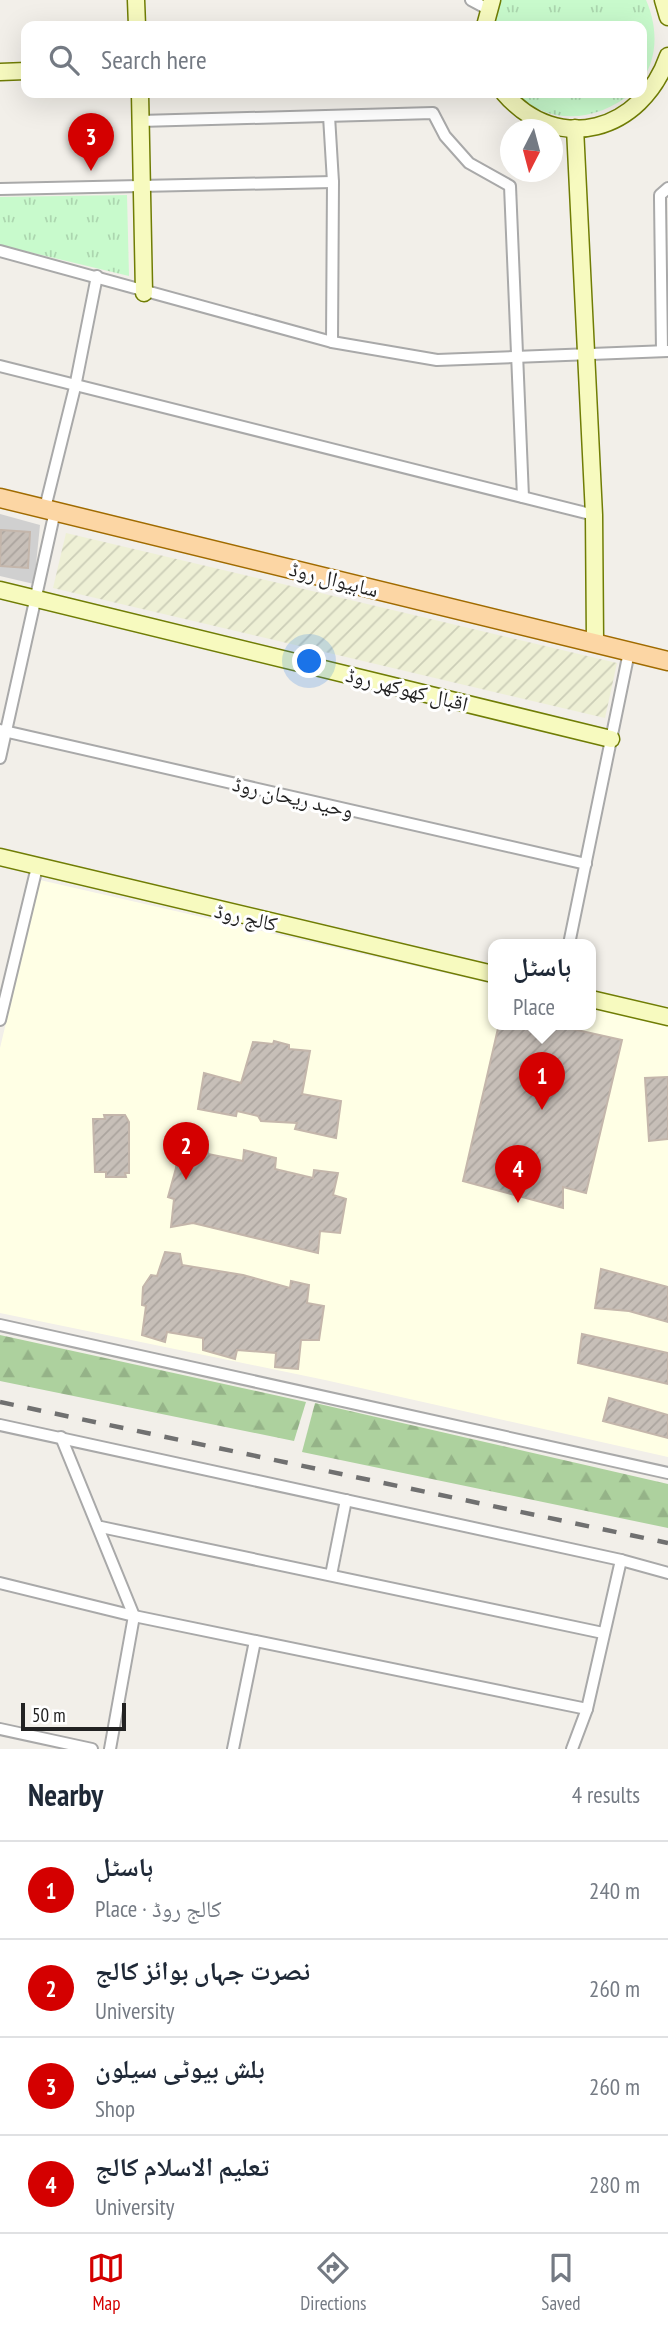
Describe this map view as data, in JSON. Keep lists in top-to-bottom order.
{
  "streets": {
    "main road": ["ساہیوال روڈ"],
    "street": ["اقبال کھوکھر روڈ", "وحید ریحان روڈ", "کالج روڈ"]
  },
  "scale_bar": "50 m",
  "north": "bottom",
  "page": {
    "search": "Search here",
    "pins": [
      "3",
      "1",
      "2",
      "4"
    ],
    "popup": ["ہاسٹل", "Place"],
    "scale": "50 m",
    "heading": ["Nearby", "4 results"],
    "list": [
      {
        "mark": "1",
        "name": "ہاسٹل",
        "note": "Place · کالج روڈ",
        "value": "240 m"
      },
      {
        "mark": "2",
        "name": "نصرت جہاں بوائز کالج",
        "note": "University",
        "value": "260 m"
      },
      {
        "mark": "3",
        "name": "بلش بیوٹی سیلون",
        "note": "Shop",
        "value": "260 m"
      },
      {
        "mark": "4",
        "name": "تعلیم الاسلام کالج",
        "note": "University",
        "value": "280 m"
      }
    ],
    "nav": ["Map", "Directions", "Saved"]
  }
}
